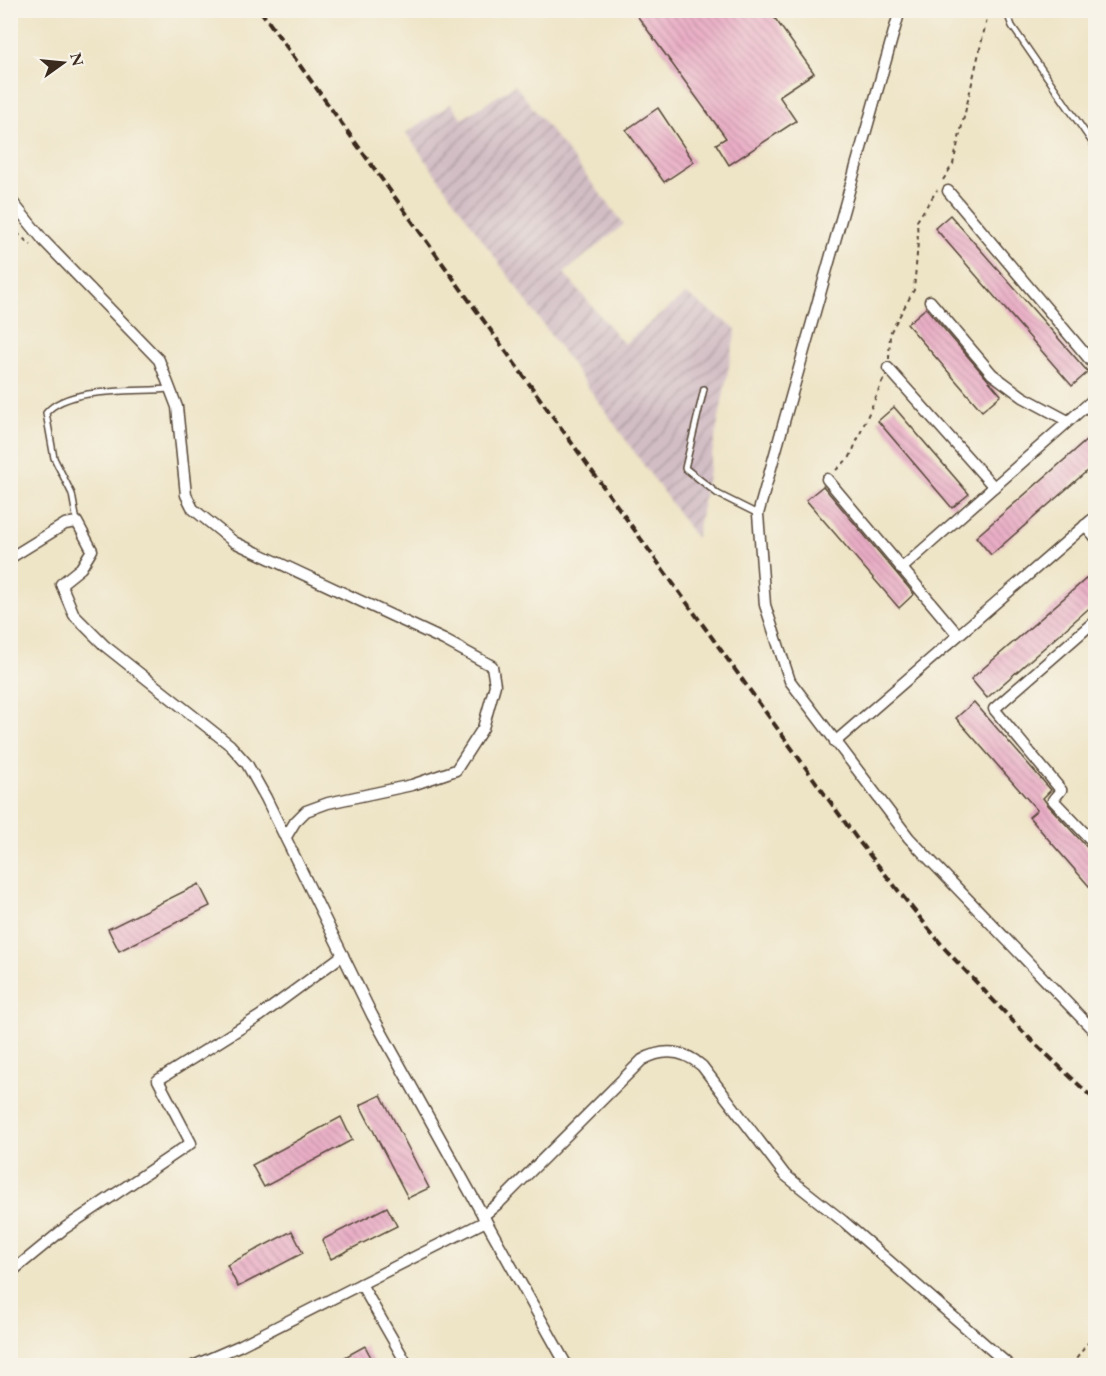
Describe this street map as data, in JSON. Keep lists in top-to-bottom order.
{
  "north": "right"
}
